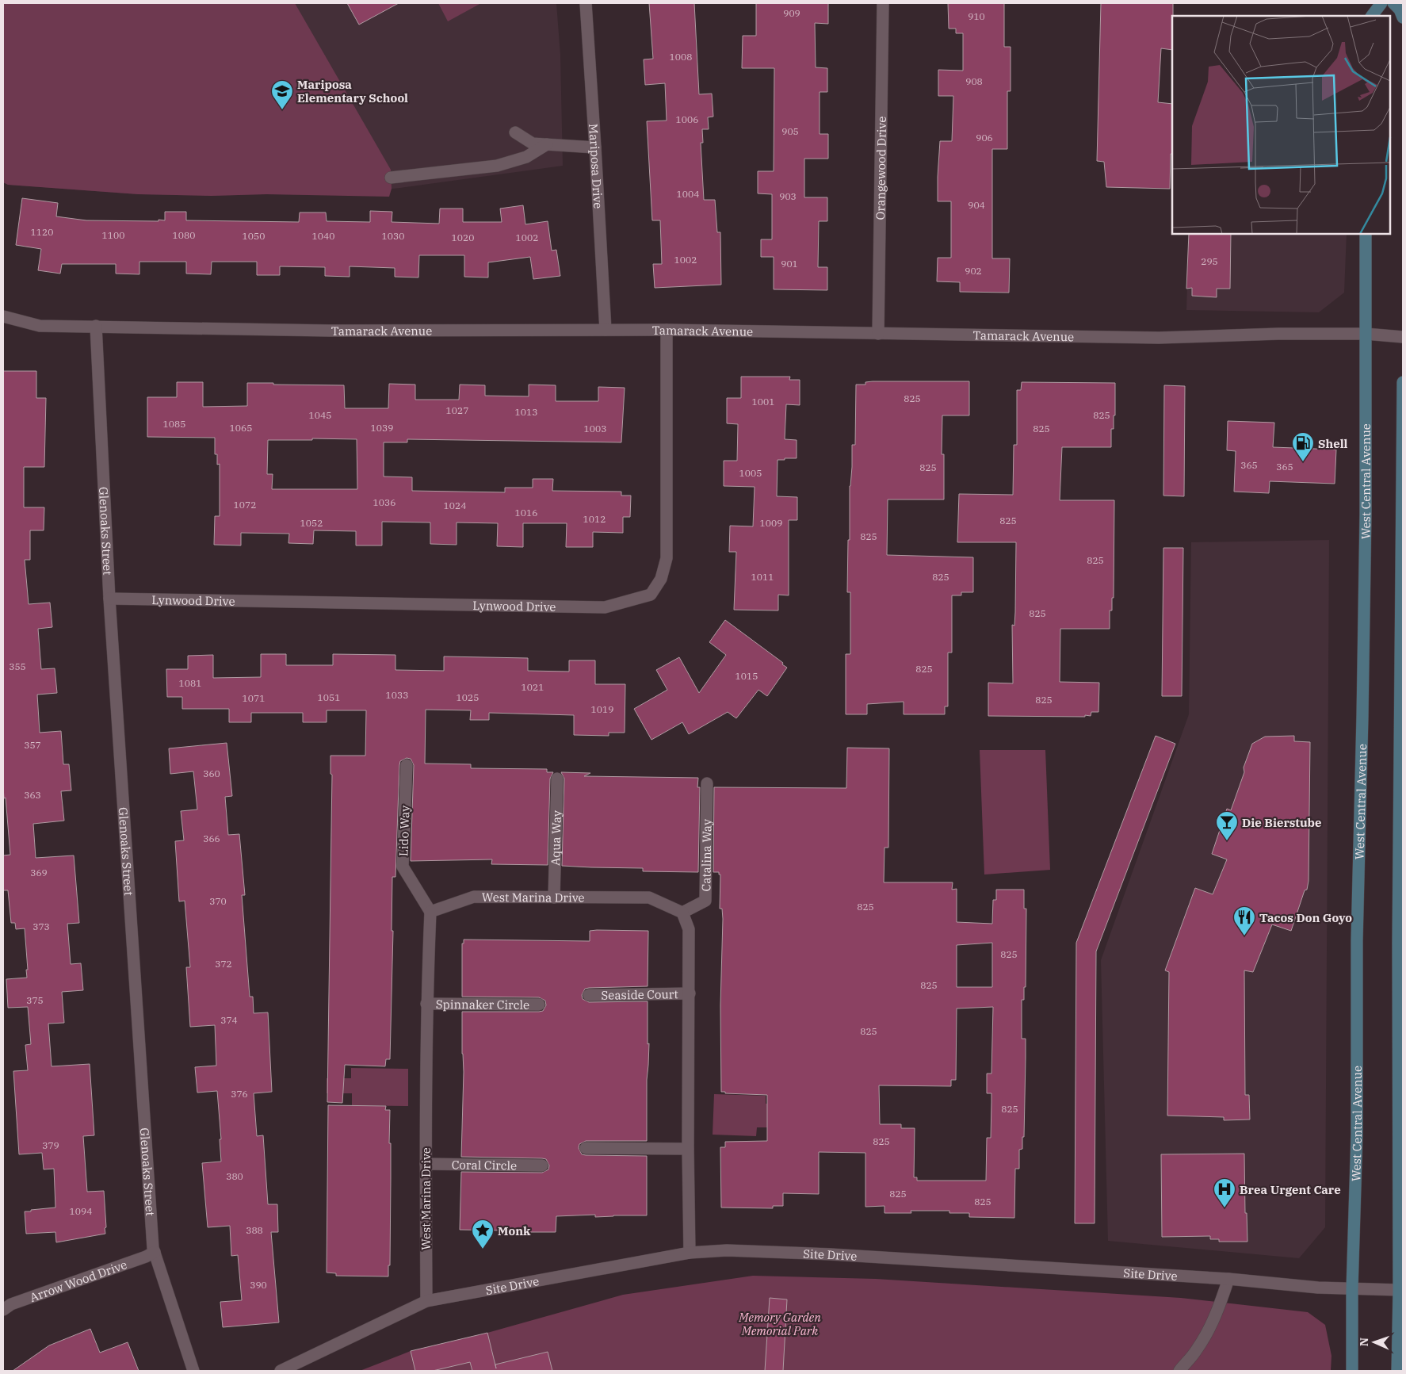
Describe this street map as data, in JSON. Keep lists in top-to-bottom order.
{
  "streets": {
    "main road": ["West Central Avenue"],
    "street": [
      "Mariposa Drive",
      "Orangewood Drive",
      "Tamarack Avenue",
      "Glenoaks Street",
      "Lynwood Drive",
      "Lido Way",
      "Aqua Way",
      "Catalina Way",
      "West Marina Drive",
      "Seaside Court",
      "Spinnaker Circle",
      "Coral Circle",
      "Site Drive",
      "Arrow Wood Drive"
    ]
  },
  "crossings": [
    ["Mariposa Drive", "Tamarack Avenue"],
    ["Orangewood Drive", "Tamarack Avenue"],
    ["Tamarack Avenue", "West Central Avenue"],
    ["Tamarack Avenue", "Glenoaks Street"],
    ["Tamarack Avenue", "Lynwood Drive"],
    ["West Central Avenue", "Site Drive"],
    ["Glenoaks Street", "Lynwood Drive"],
    ["Glenoaks Street", "Arrow Wood Drive"],
    ["Lido Way", "West Marina Drive"],
    ["Aqua Way", "West Marina Drive"],
    ["Catalina Way", "West Marina Drive"],
    ["West Marina Drive", "Spinnaker Circle"],
    ["West Marina Drive", "Coral Circle"],
    ["West Marina Drive", "Site Drive"]
  ],
  "parks": ["Memory Garden Memorial Park"],
  "places": {
    "school or university": ["Mariposa Elementary School"],
    "fuel station": ["Shell"],
    "bar": ["Die Bierstube"],
    "restaurant": ["Tacos Don Goyo"],
    "hospital": ["Brea Urgent Care"],
    "place": ["Monk"]
  },
  "house_numbers": [
    "909",
    "910",
    "1008",
    "908",
    "1006",
    "905",
    "906",
    "1004",
    "903",
    "904",
    "1120",
    "1100",
    "1080",
    "1050",
    "1040",
    "1030",
    "1020",
    "1002",
    "1002",
    "295",
    "901",
    "902",
    "825",
    "1001",
    "1027",
    "1013",
    "1045",
    "825",
    "1085",
    "1065",
    "1039",
    "1003",
    "825",
    "365",
    "365",
    "825",
    "1005",
    "1036",
    "1072",
    "1024",
    "1016",
    "1012",
    "825",
    "1052",
    "1009",
    "825",
    "825",
    "1011",
    "825",
    "825",
    "355",
    "825",
    "1015",
    "1081",
    "1021",
    "1033",
    "1051",
    "1025",
    "1071",
    "825",
    "1019",
    "357",
    "360",
    "363",
    "366",
    "369",
    "370",
    "825",
    "373",
    "825",
    "372",
    "825",
    "375",
    "374",
    "825",
    "376",
    "825",
    "825",
    "379",
    "380",
    "825",
    "825",
    "1094",
    "388",
    "390"
  ],
  "north": "left"
}
